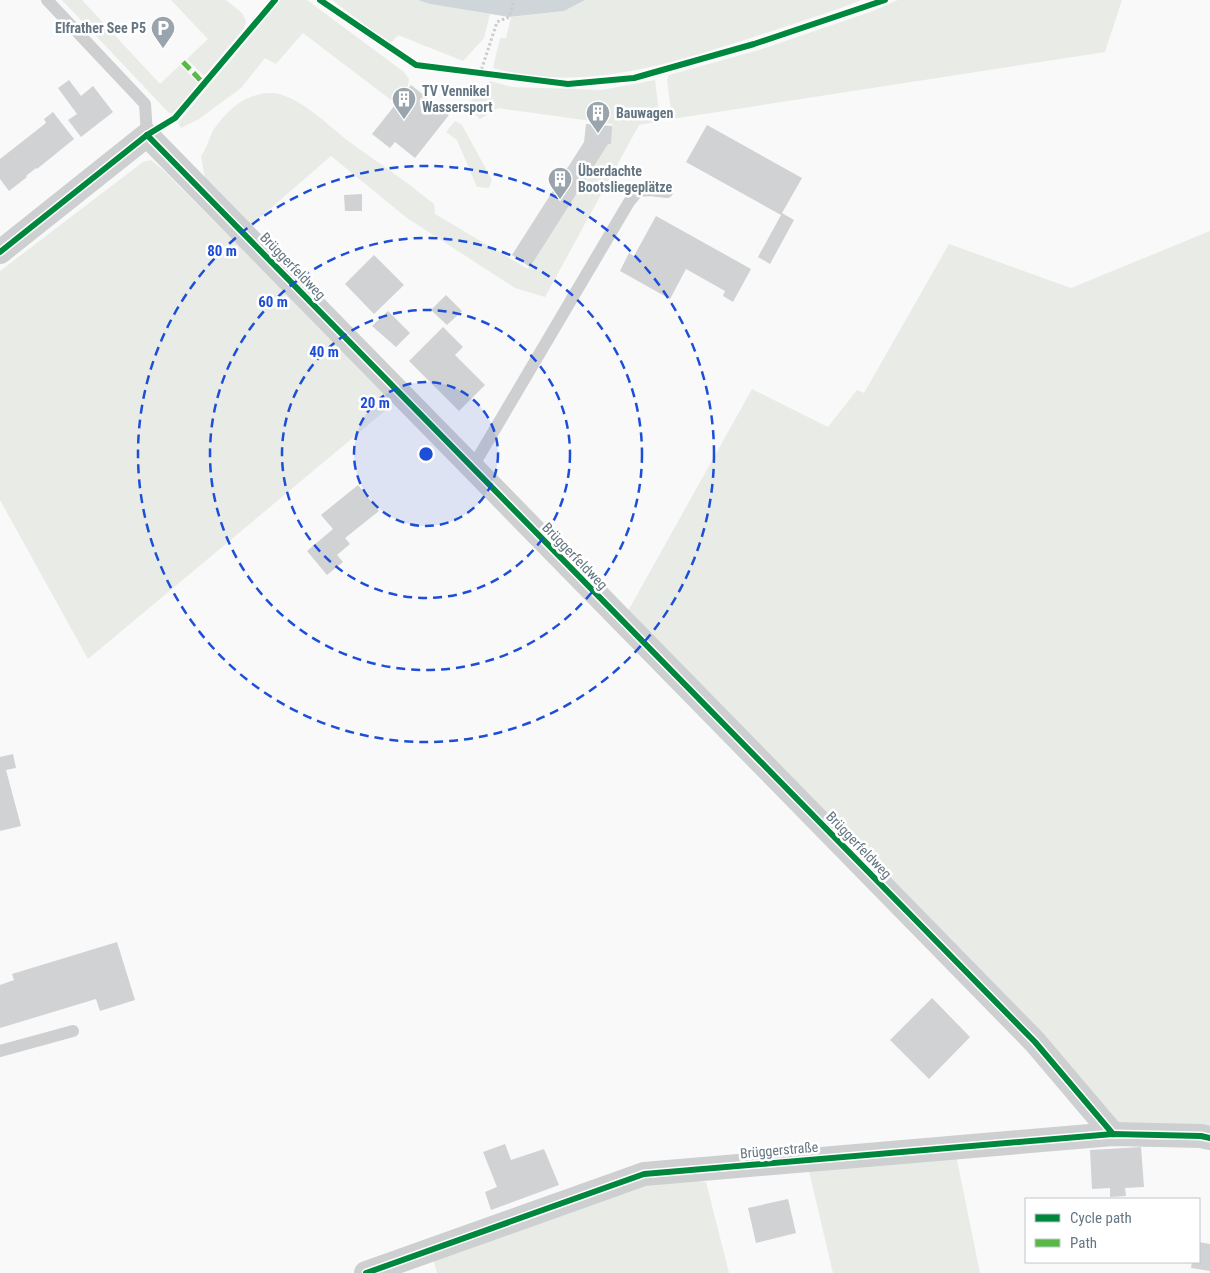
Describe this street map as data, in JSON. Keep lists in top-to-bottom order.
{
  "streets": {
    "street": ["Brüggerfeldweg", "Brüggerstraße"]
  },
  "crossings": [
    ["Brüggerfeldweg", "Brüggerstraße"]
  ],
  "places": {
    "parking": ["Elfrather See P5"],
    "building": ["TV Vennikel Wassersport", "Bauwagen", "Überdachte Bootsliegeplätze"]
  },
  "legend": ["Cycle path", "Path"],
  "rings": [
    "80 m",
    "60 m",
    "40 m",
    "20 m"
  ]
}
